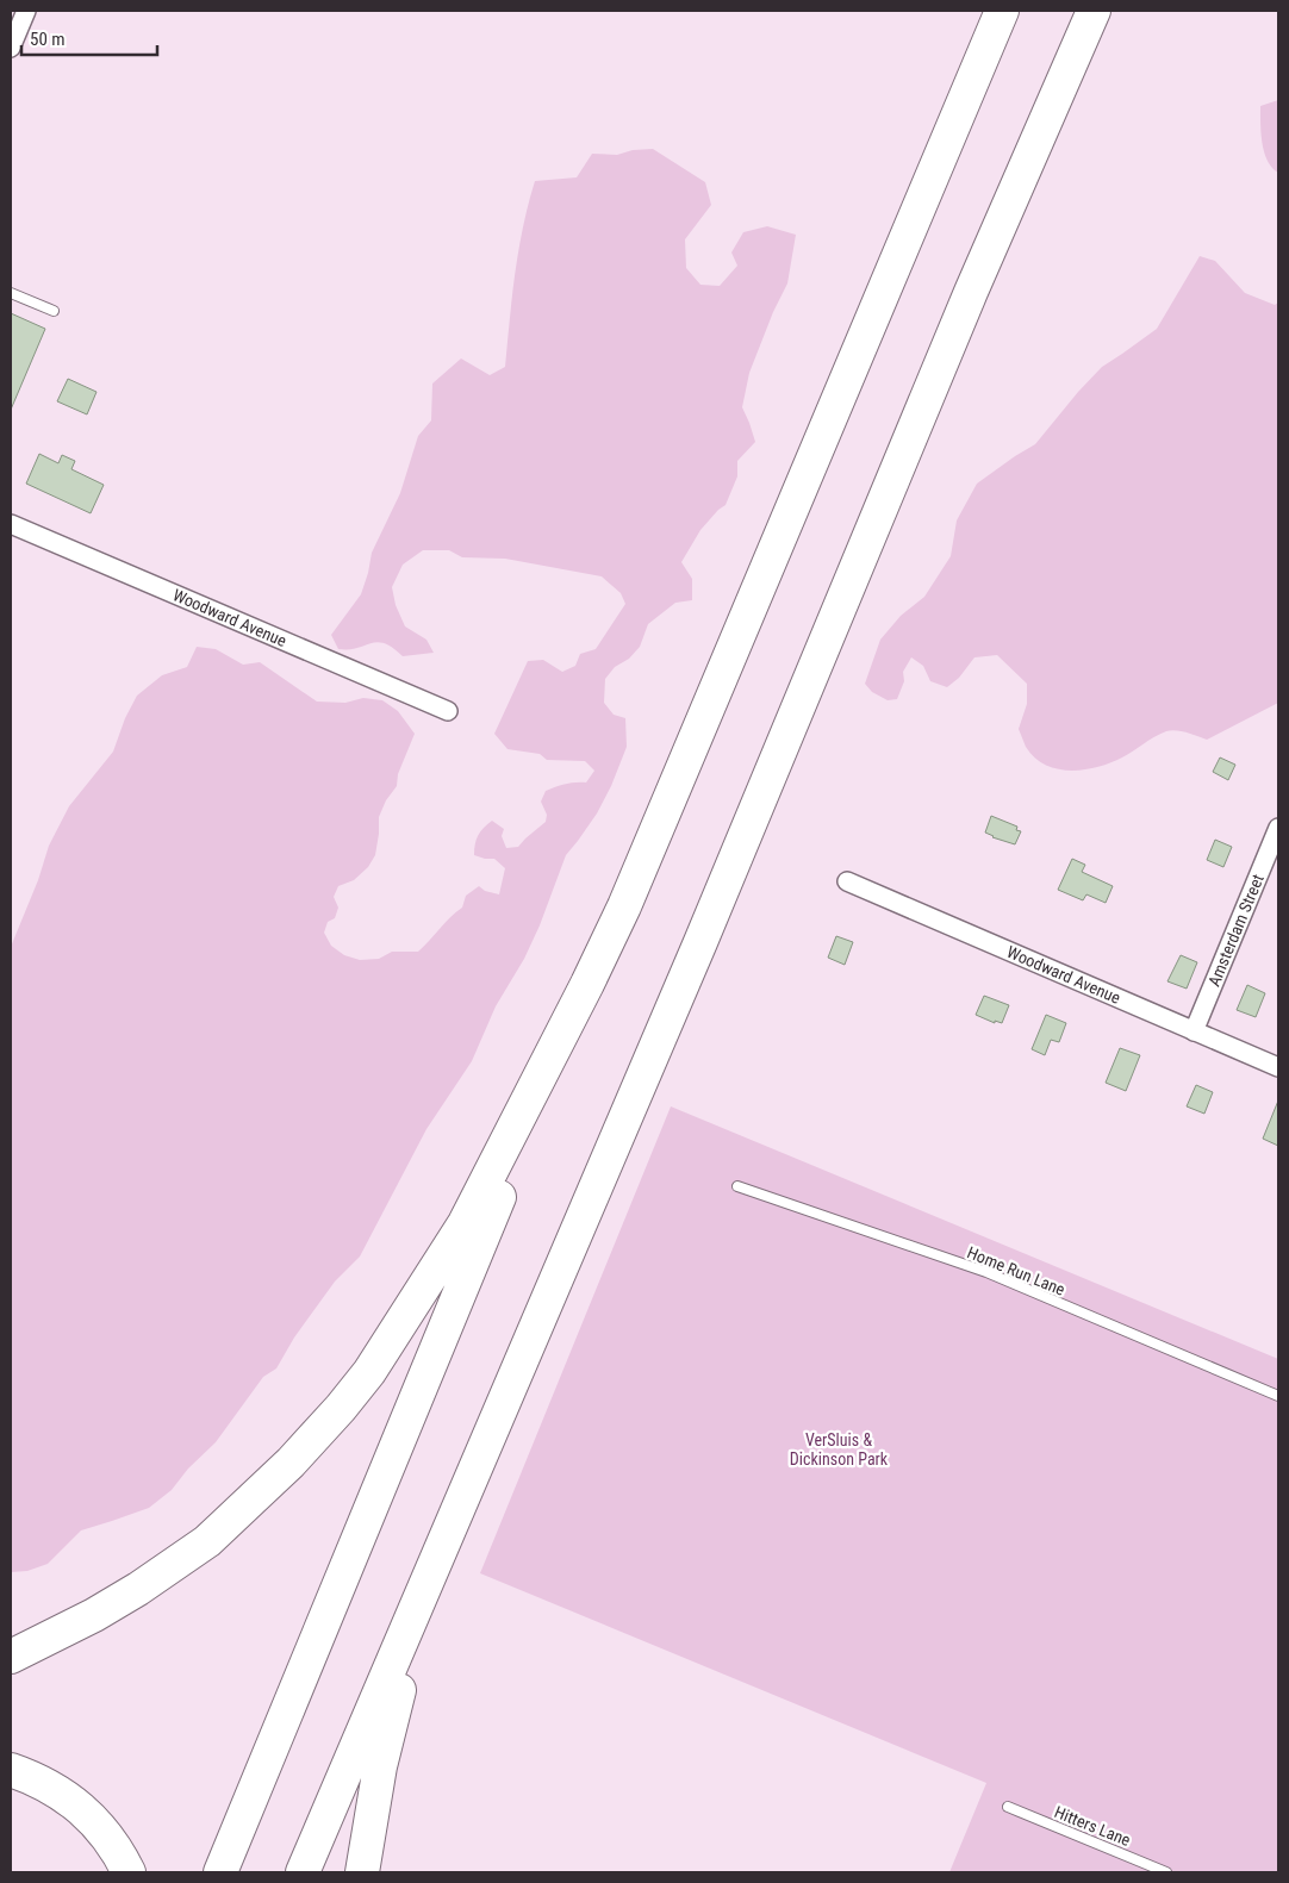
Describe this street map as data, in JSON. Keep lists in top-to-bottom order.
{
  "streets": {
    "street": ["Woodward Avenue", "Amsterdam Street"],
    "lane": ["Home Run Lane", "Hitters Lane"]
  },
  "crossings": [
    ["Woodward Avenue", "Amsterdam Street"]
  ],
  "parks": ["VerSluis & Dickinson Park"],
  "scale_bar": "50 m"
}
